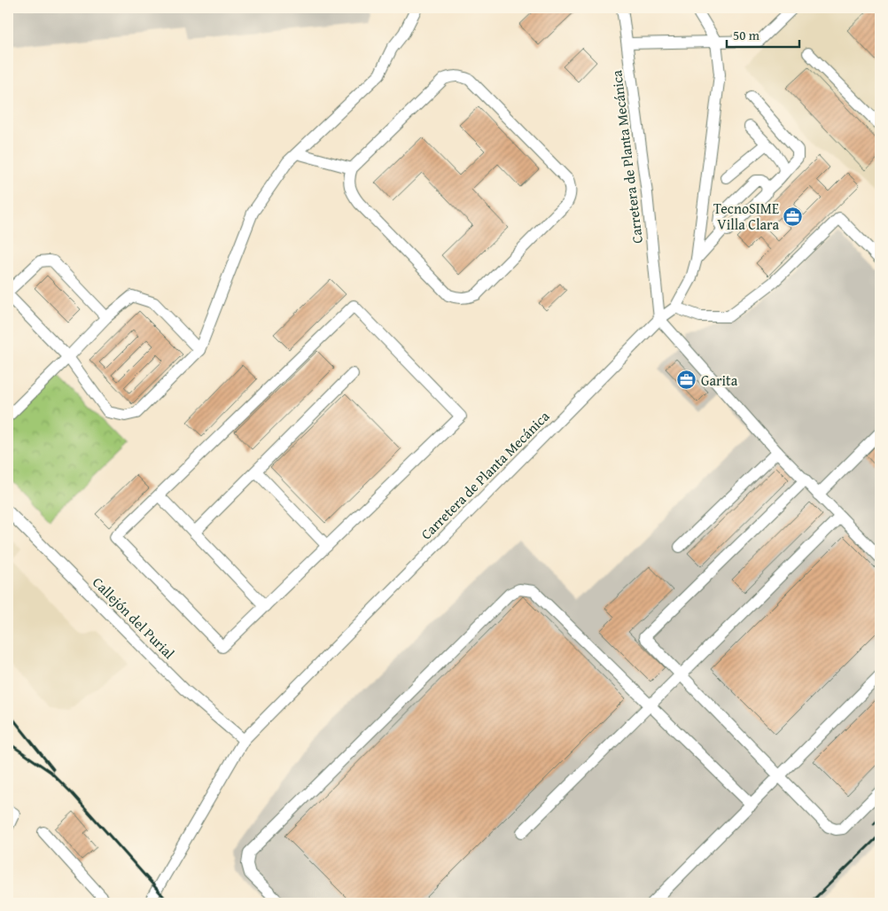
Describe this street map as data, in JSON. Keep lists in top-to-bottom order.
{
  "streets": {
    "street": ["Carretera de Planta Mecánica", "Callejón del Purial"]
  },
  "crossings": [
    ["Carretera de Planta Mecánica", "Callejón del Purial"]
  ],
  "places": {
    "office": ["TecnoSIME Villa Clara", "Garita"]
  },
  "scale_bar": "50 m"
}
